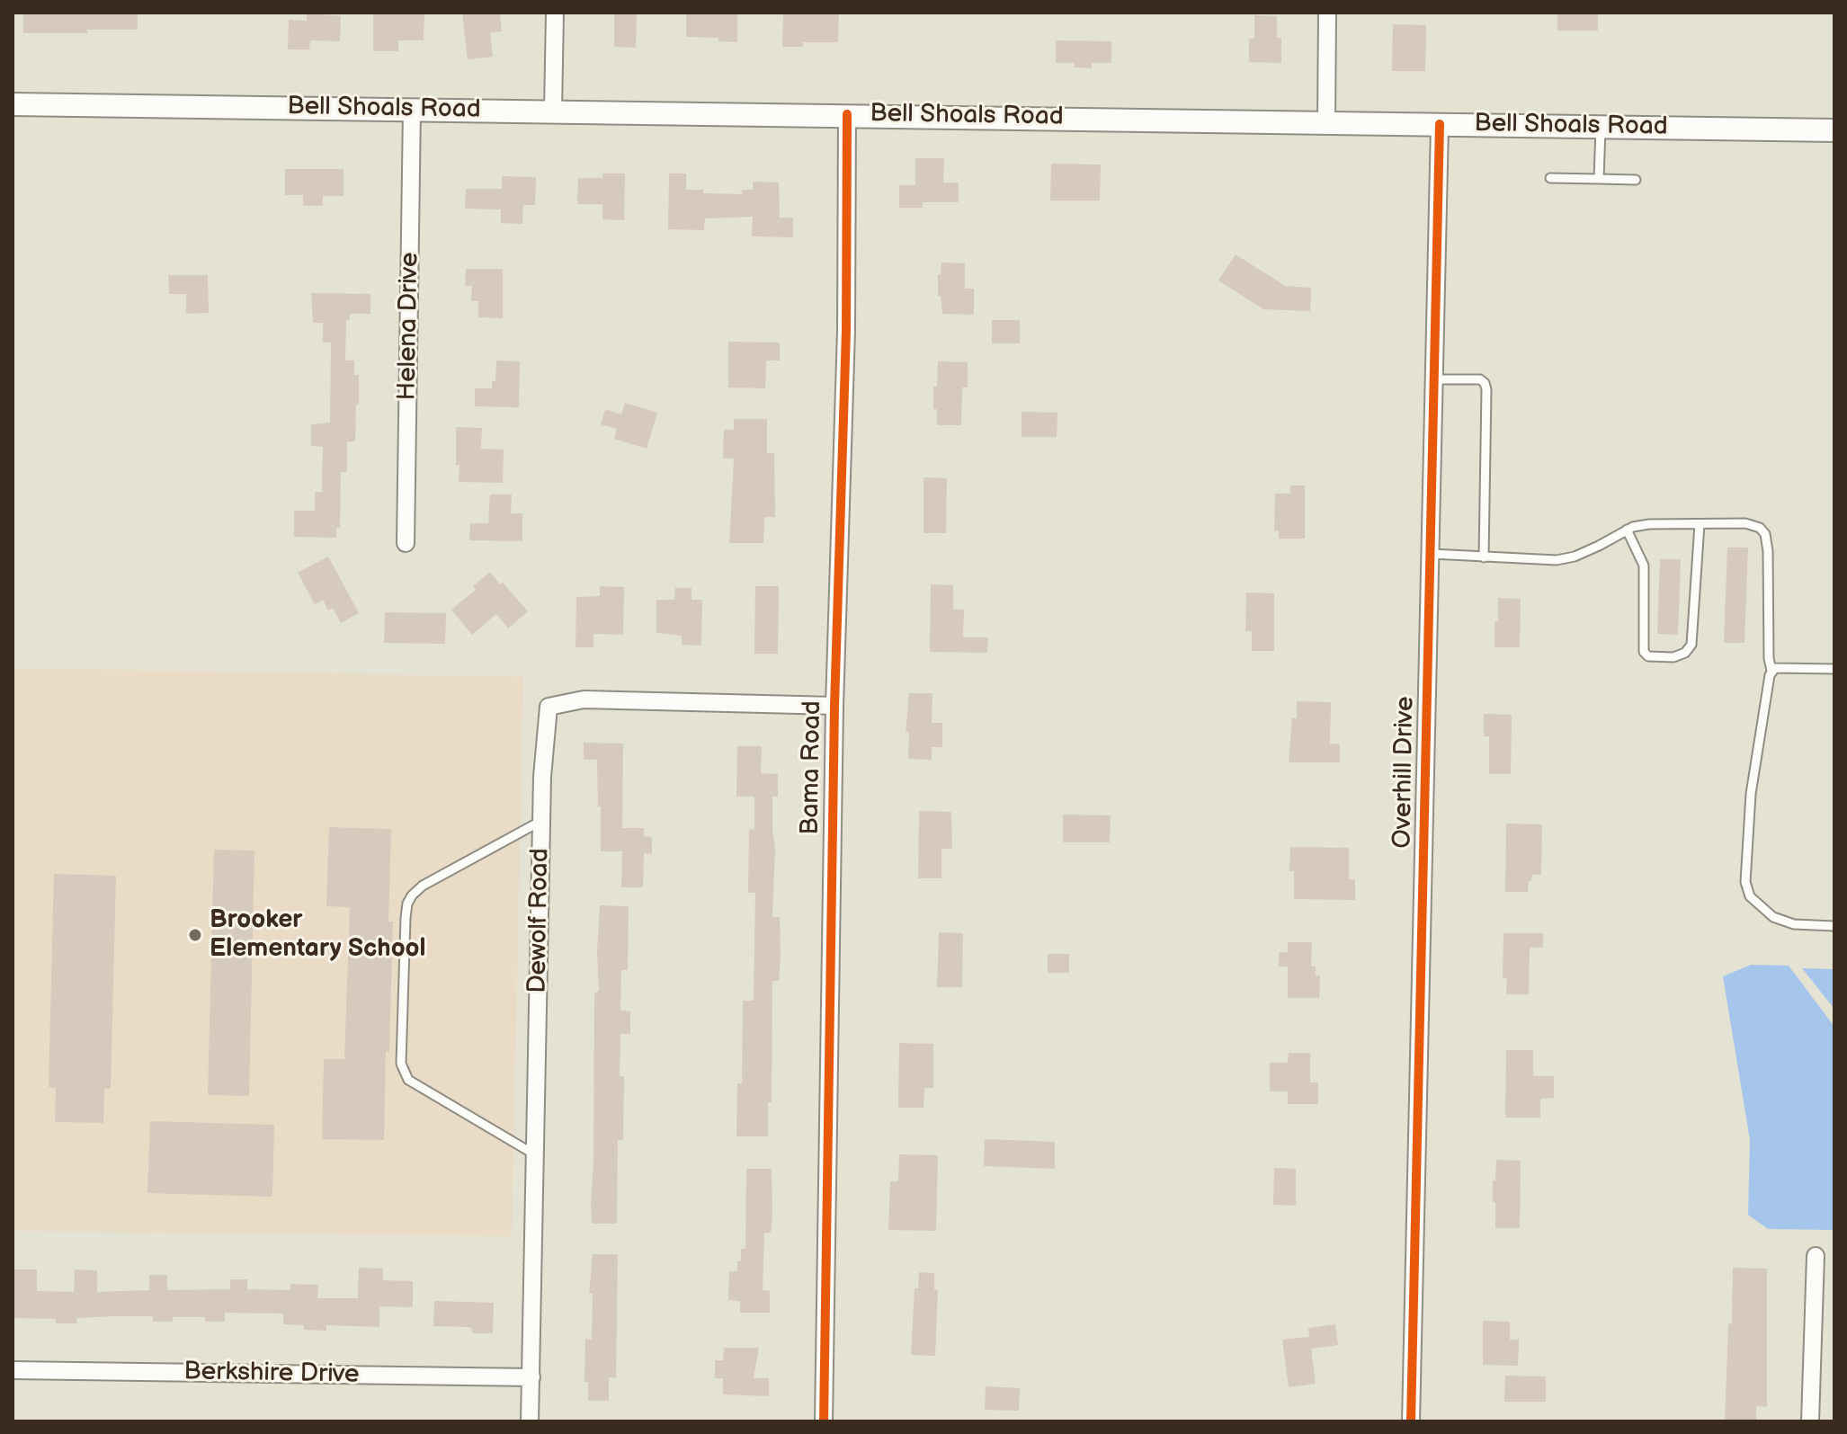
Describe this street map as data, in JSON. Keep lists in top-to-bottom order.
{
  "streets": {
    "main road": ["Bell Shoals Road"],
    "street": [
      "Helena Drive",
      "Bama Road",
      "Overhill Drive",
      "Dewolf Road",
      "Berkshire Drive"
    ]
  },
  "crossings": [
    ["Bell Shoals Road", "Helena Drive"],
    ["Bell Shoals Road", "Bama Road"],
    ["Bell Shoals Road", "Overhill Drive"],
    ["Bama Road", "Dewolf Road"],
    ["Dewolf Road", "Berkshire Drive"]
  ],
  "places": ["Brooker Elementary School"]
}
